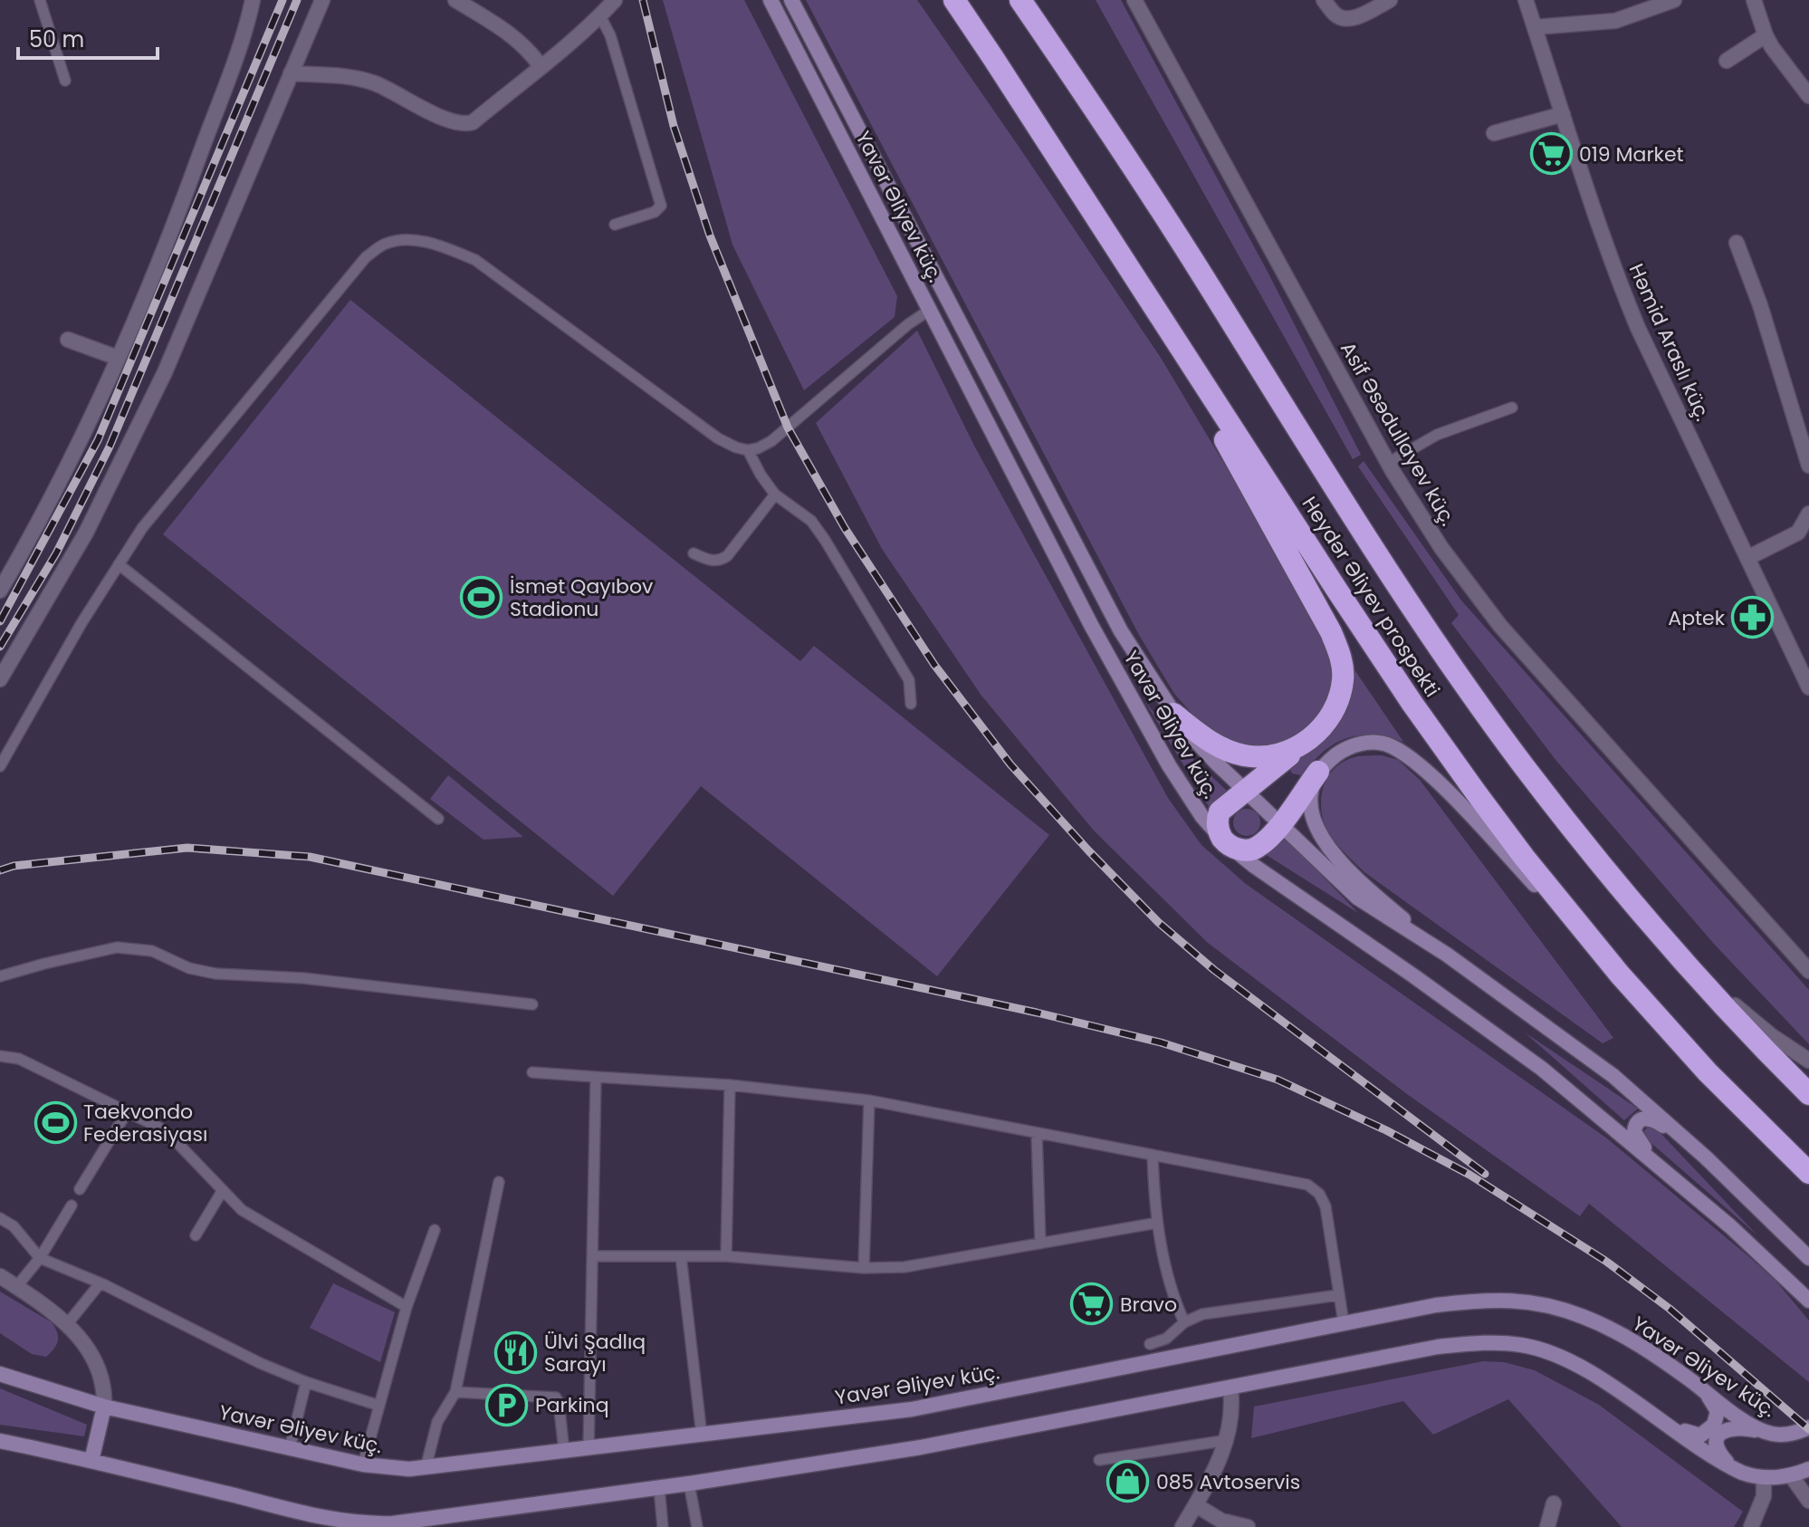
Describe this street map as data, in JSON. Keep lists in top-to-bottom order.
{
  "streets": {
    "highway": ["Heydər Əliyev prospekti"],
    "main road": ["Yavər Əliyev küç."],
    "street": ["Həmid Araslı küç.", "Asif Əsədullayev küç."]
  },
  "places": {
    "supermarket": ["019 Market", "Bravo"],
    "sports": ["İsmət Qayıbov Stadionu", "Taekvondo Federasiyası"],
    "pharmacy": ["Aptek"],
    "restaurant": ["Ülvi Şadlıq Sarayı"],
    "parking": ["Parkinq"],
    "shop": ["085 Avtoservis"]
  },
  "scale_bar": "50 m"
}
